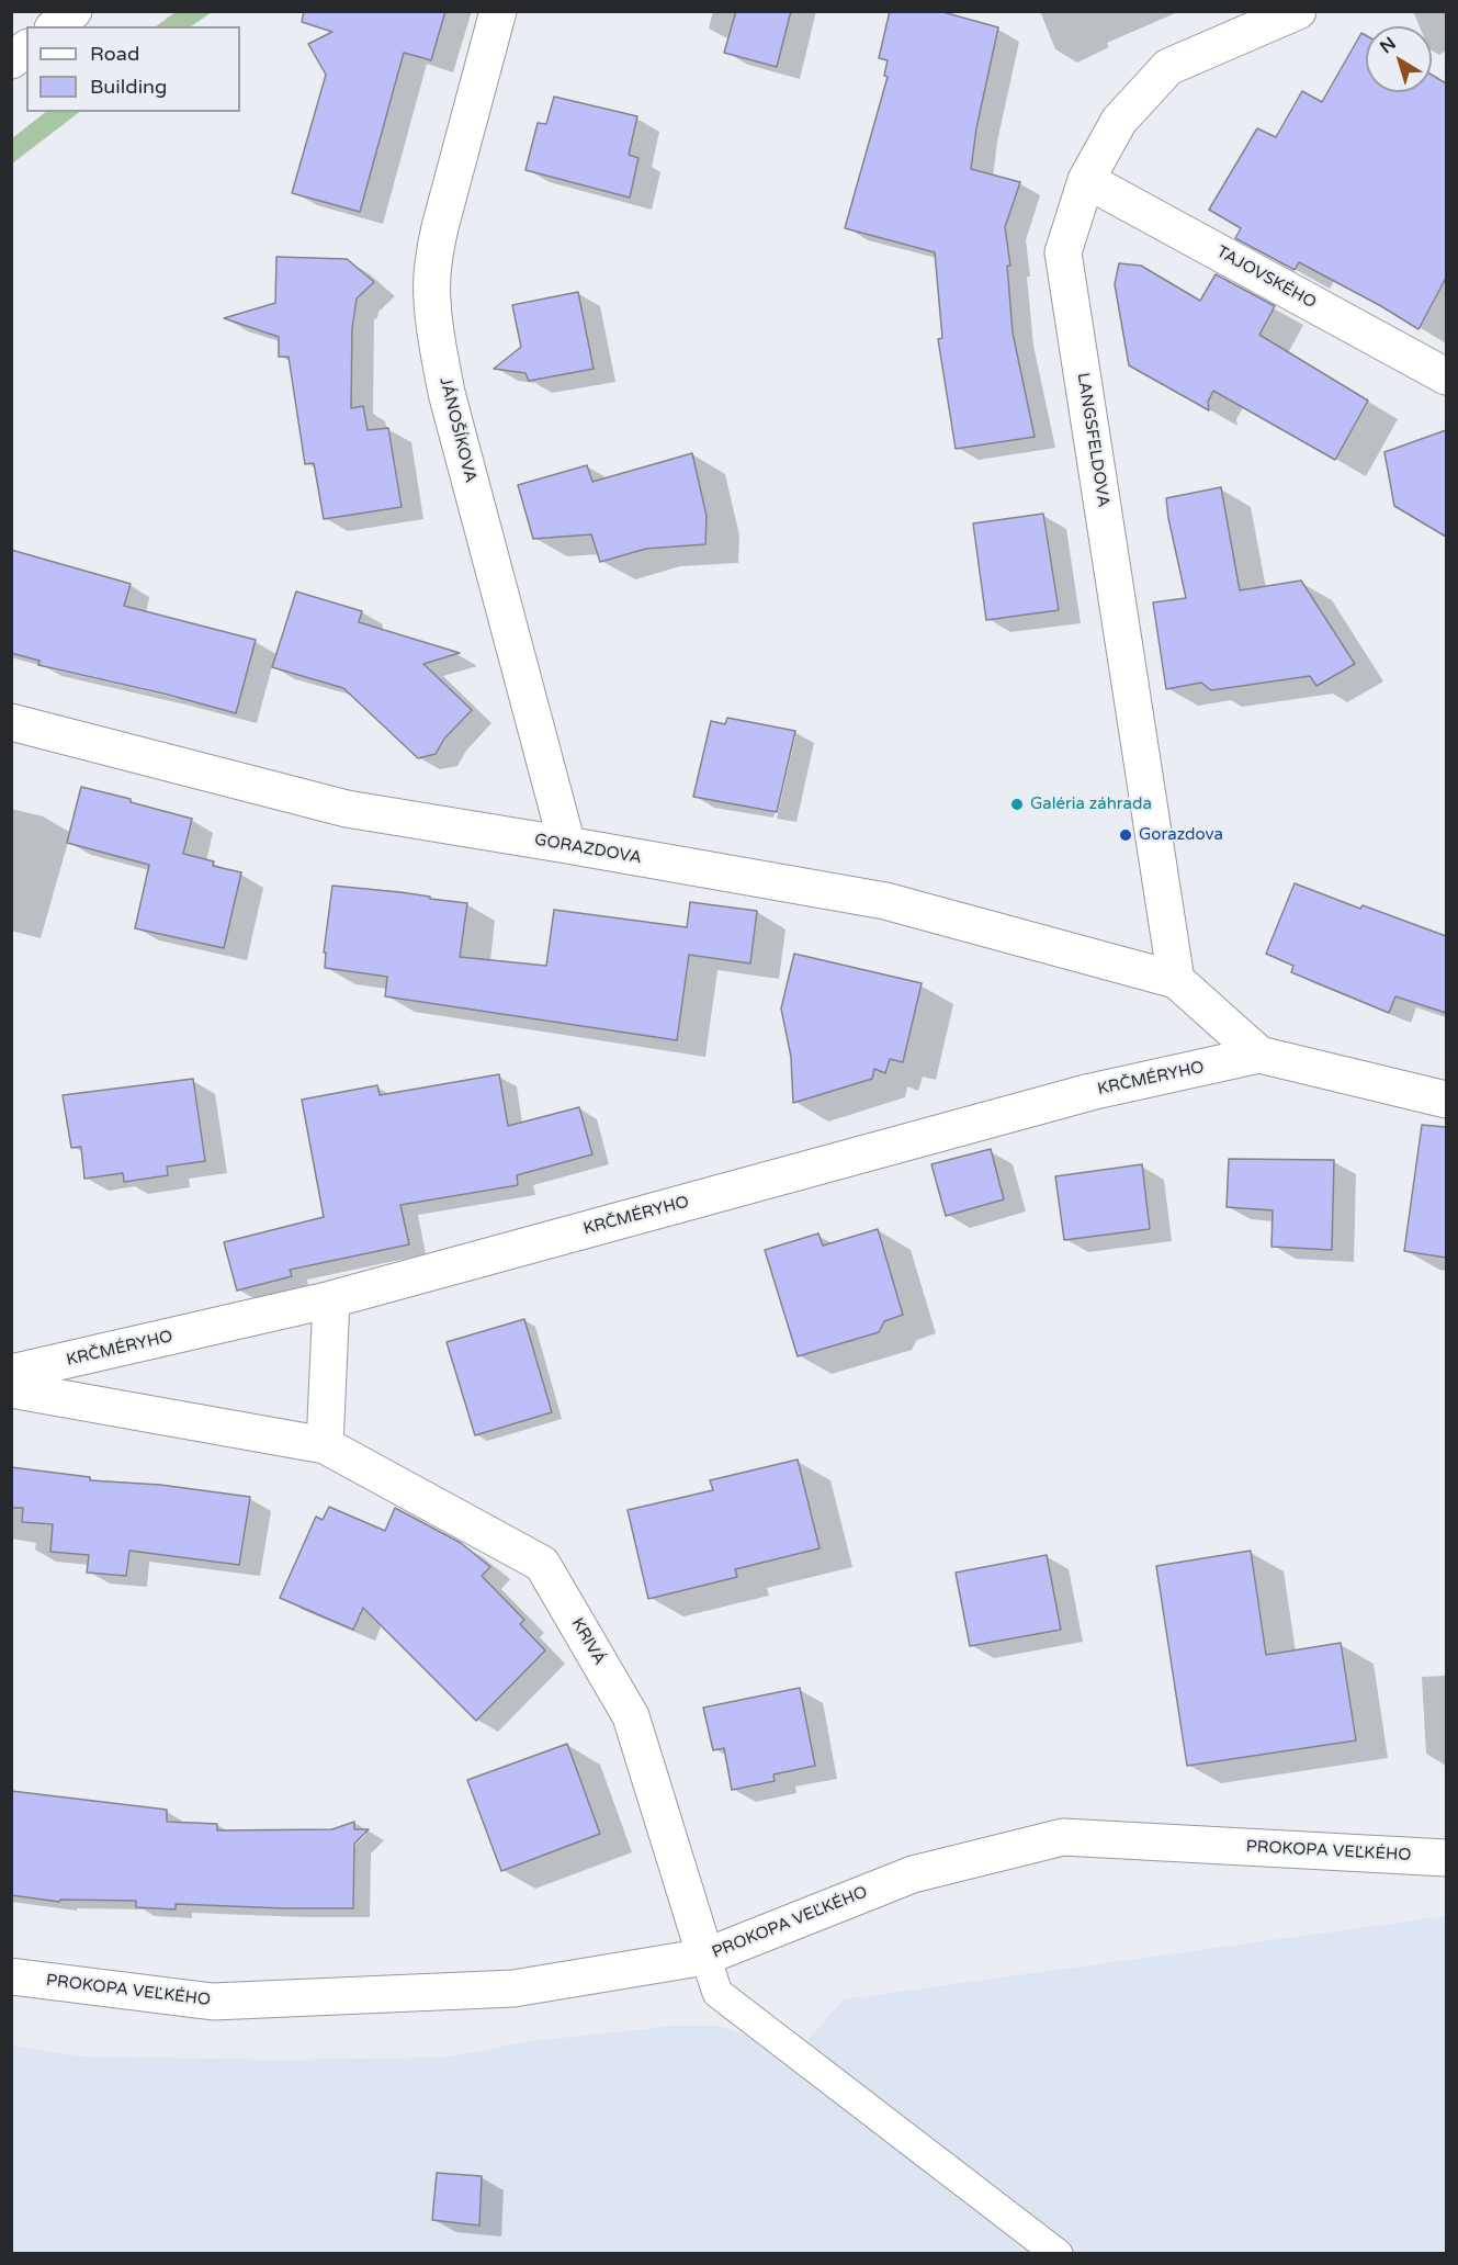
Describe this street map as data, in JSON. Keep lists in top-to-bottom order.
{
  "streets": {
    "street": [
      "TAJOVSKÉHO",
      "JÁNOŠÍKOVA",
      "LANGSFELDOVA",
      "GORAZDOVA",
      "KRČMÉRYHO",
      "KRIVÁ",
      "PROKOPA VEĽKÉHO"
    ]
  },
  "crossings": [
    ["TAJOVSKÉHO", "LANGSFELDOVA"],
    ["JÁNOŠÍKOVA", "GORAZDOVA"],
    ["LANGSFELDOVA", "GORAZDOVA"],
    ["GORAZDOVA", "KRČMÉRYHO"],
    ["KRIVÁ", "PROKOPA VEĽKÉHO"]
  ],
  "places": ["Galéria záhrada", "Gorazdova"],
  "legend": ["Road", "Building"],
  "north": "top left"
}
